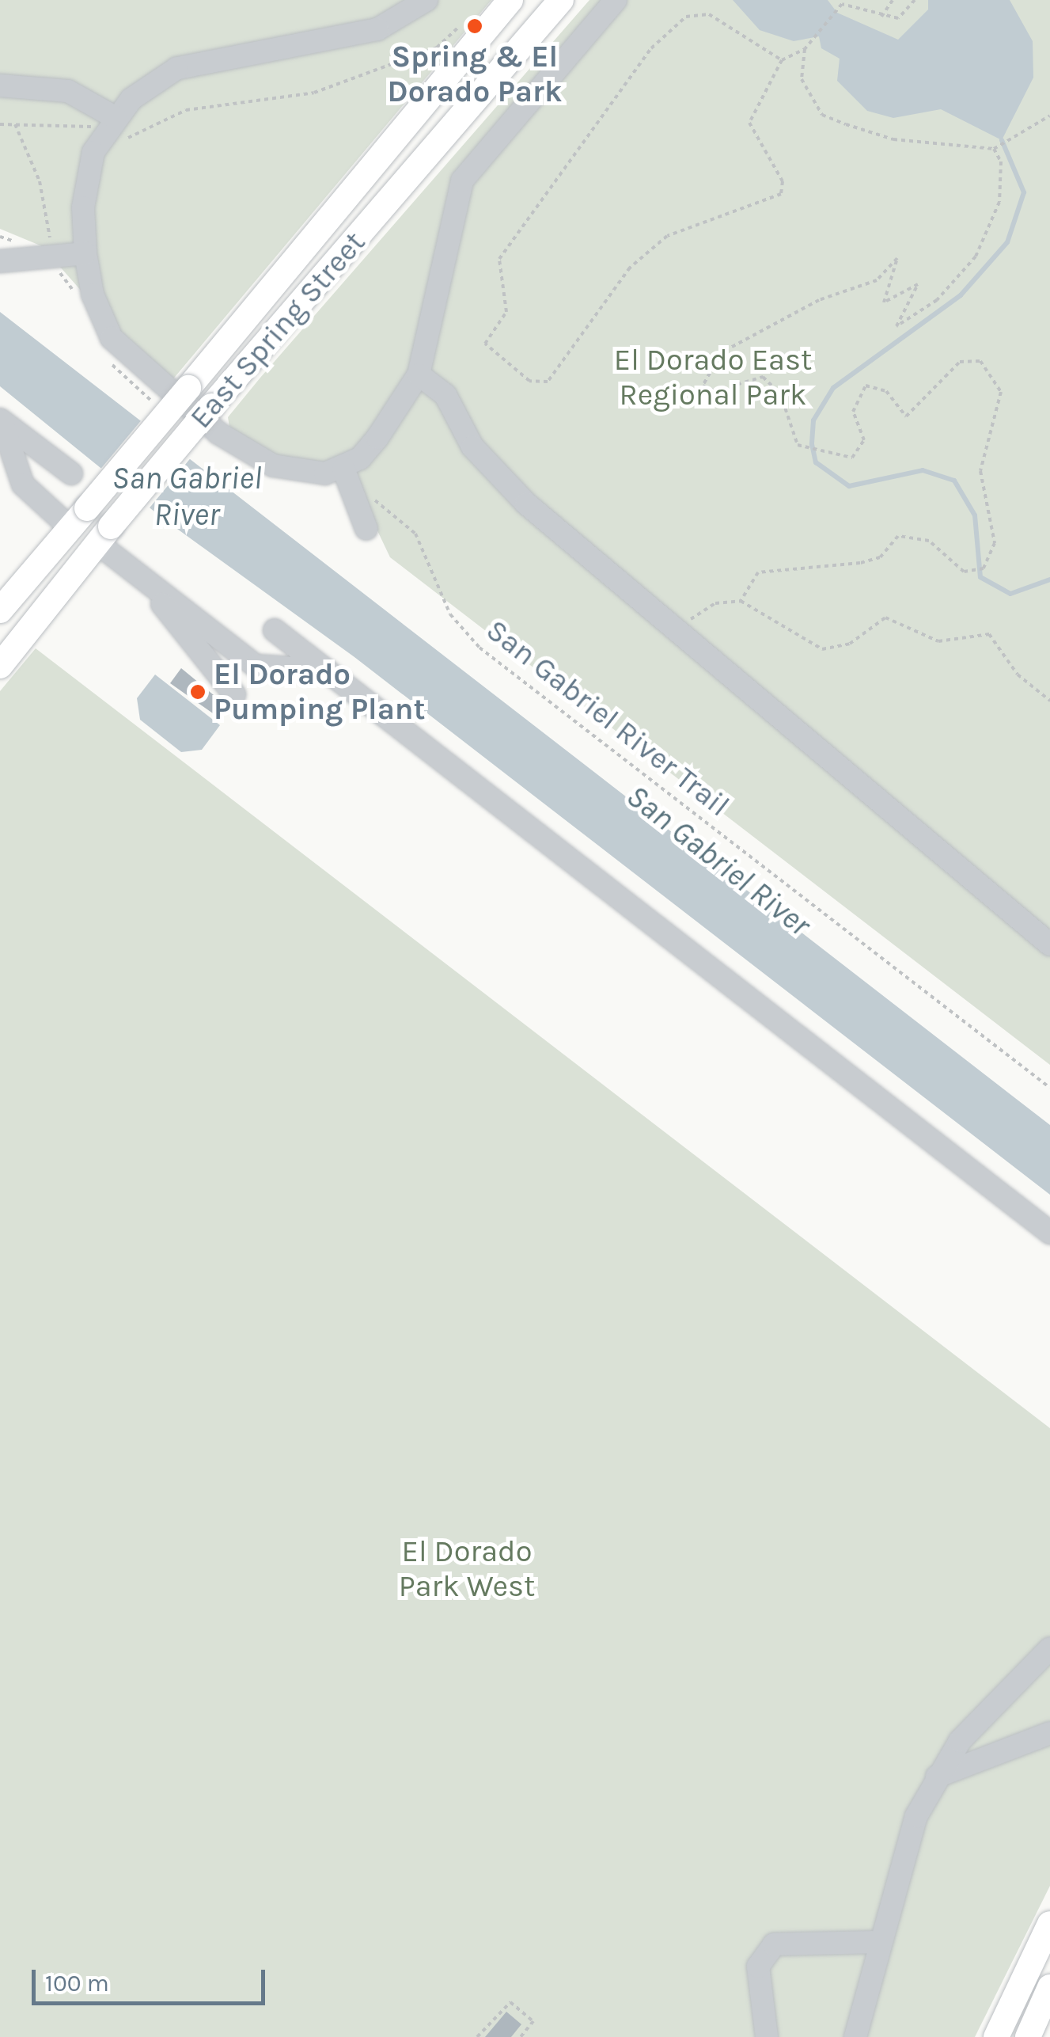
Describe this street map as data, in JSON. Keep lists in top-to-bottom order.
{
  "streets": {
    "main road": ["East Spring Street"],
    "path": ["San Gabriel River Trail"]
  },
  "water": ["San Gabriel River"],
  "parks": ["El Dorado East Regional Park", "El Dorado Park West"],
  "places": ["Spring & El Dorado Park", "El Dorado Pumping Plant"],
  "scale_bar": "100 m"
}
